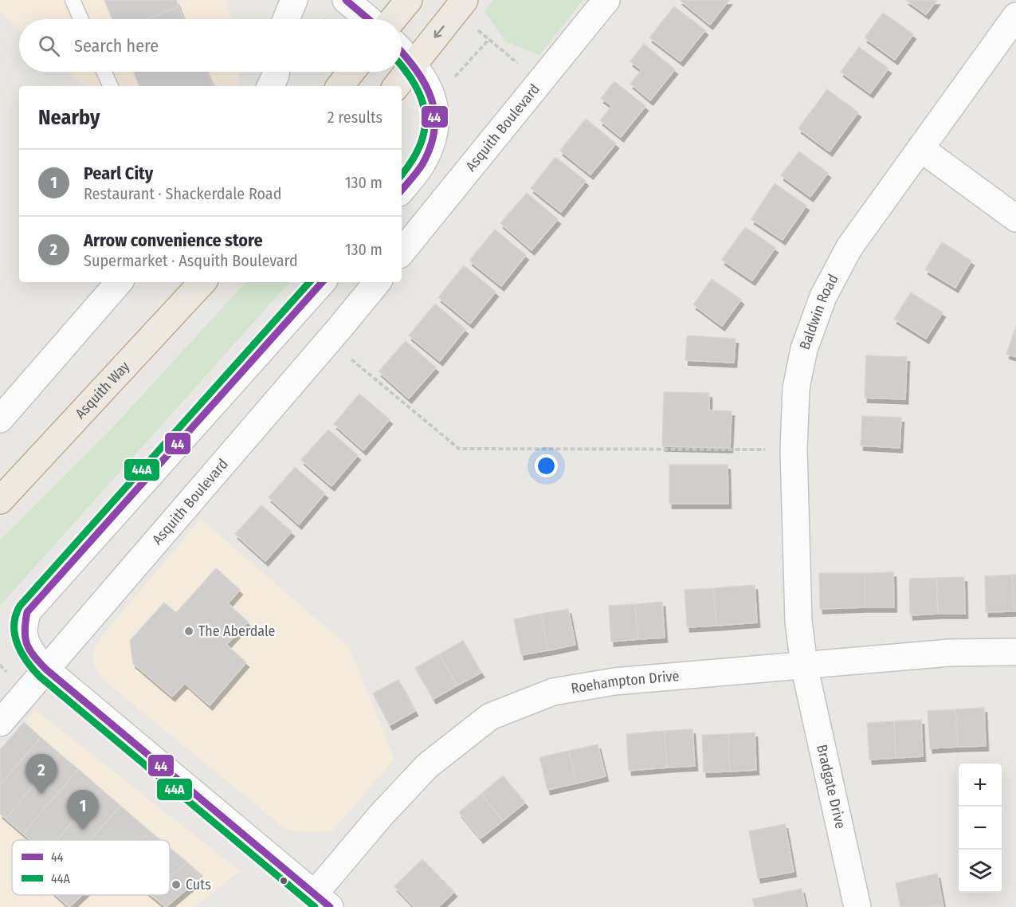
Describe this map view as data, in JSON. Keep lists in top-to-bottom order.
{
  "streets": {
    "highway": ["Asquith Way"],
    "street": [
      "Asquith Boulevard",
      "Baldwin Road",
      "Roehampton Drive",
      "Bradgate Drive"
    ]
  },
  "crossings": [
    ["Baldwin Road", "Roehampton Drive"],
    ["Baldwin Road", "Bradgate Drive"],
    ["Roehampton Drive", "Bradgate Drive"]
  ],
  "places": ["The Aberdale", "Cuts"],
  "lines": ["transit line 44", "transit line 44A"],
  "legend": ["44", "44A"],
  "page": {
    "search": "Search here",
    "heading": ["Nearby", "2 results"],
    "list": [
      {
        "mark": "1",
        "name": "Pearl City",
        "note": "Restaurant · Shackerdale Road",
        "value": "130 m"
      },
      {
        "mark": "2",
        "name": "Arrow convenience store",
        "note": "Supermarket · Asquith Boulevard",
        "value": "130 m"
      }
    ],
    "pins": ["2", "1"],
    "map_buttons": ["+", "−"]
  }
}
